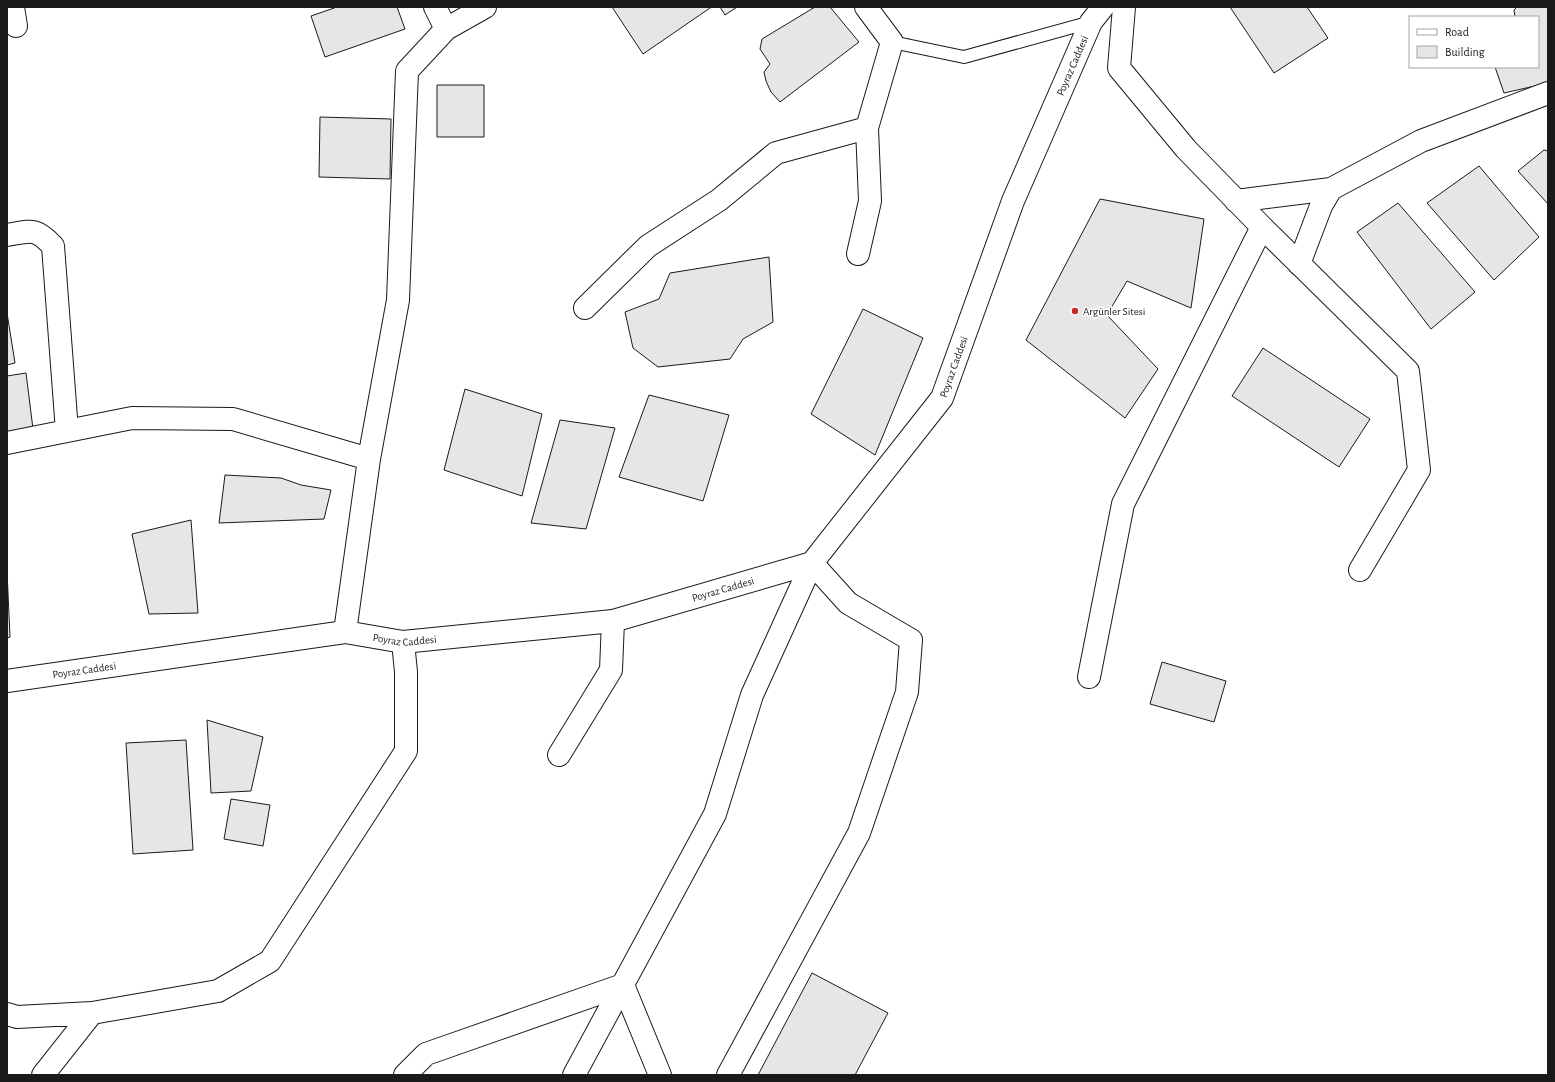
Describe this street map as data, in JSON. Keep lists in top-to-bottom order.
{
  "streets": {
    "street": ["Poyraz Caddesi"]
  },
  "places": ["Argünler Sitesi"],
  "legend": ["Road", "Building"]
}
